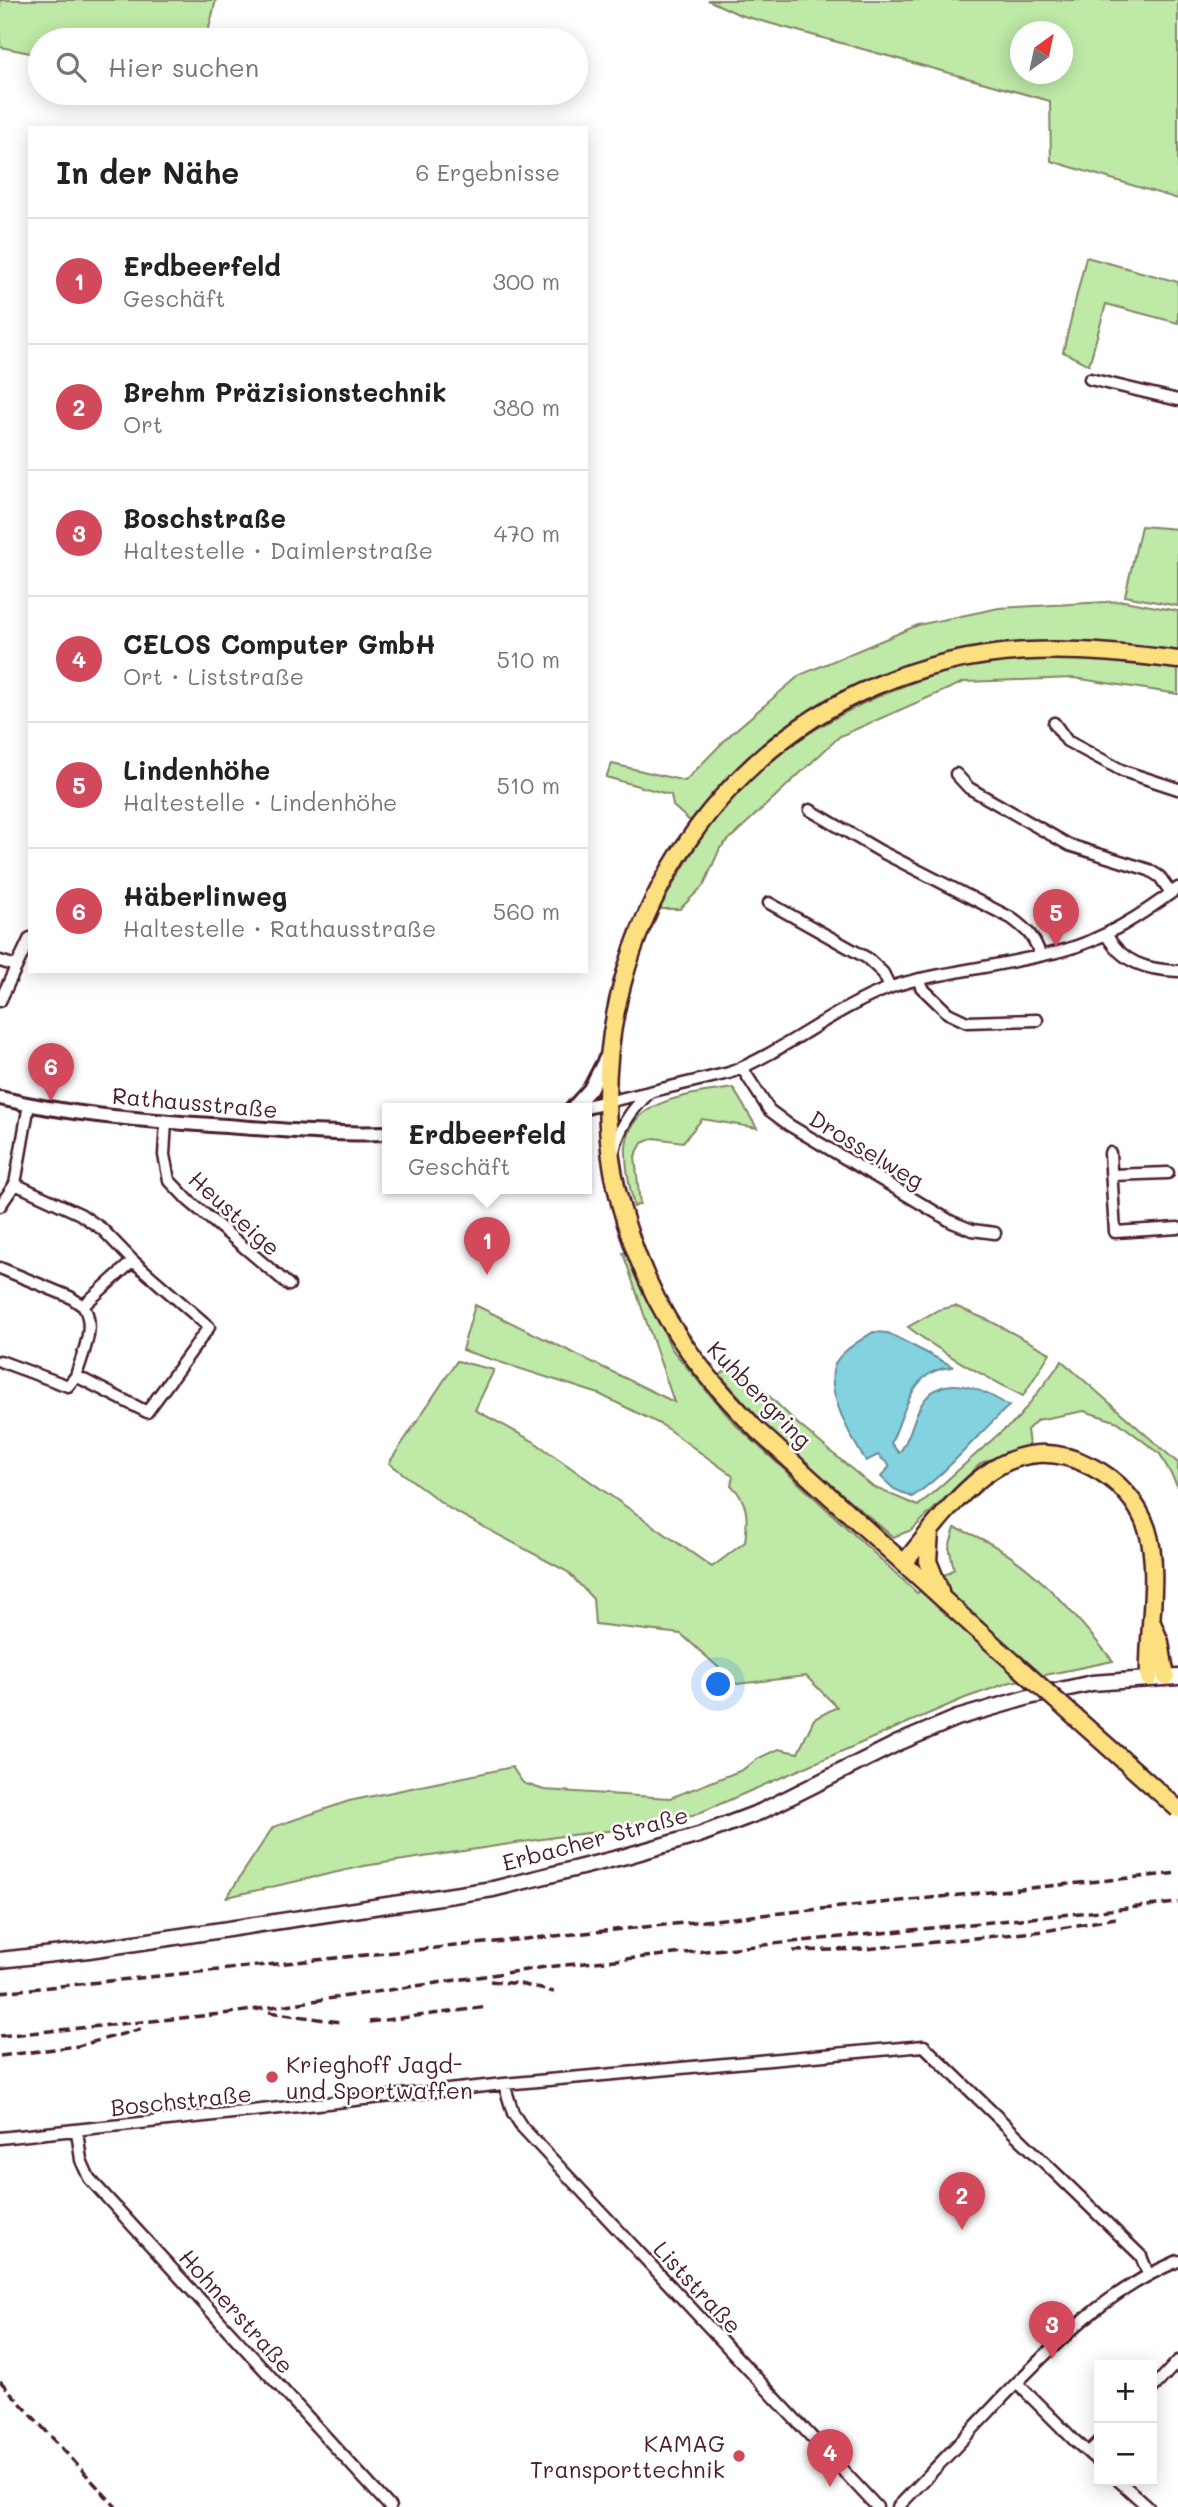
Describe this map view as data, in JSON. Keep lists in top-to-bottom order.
{
  "streets": {
    "main road": ["Kuhbergring", "Erbacher Straße"],
    "street": [
      "Rathausstraße",
      "Drosselweg",
      "Heusteige",
      "Boschstraße",
      "Liststraße",
      "Hohnerstraße"
    ]
  },
  "crossings": [
    ["Rathausstraße", "Heusteige"],
    ["Boschstraße", "Liststraße"],
    ["Boschstraße", "Hohnerstraße"]
  ],
  "places": ["Krieghoff Jagd- und Sportwaffen", "KAMAG Transporttechnik"],
  "north": "top right",
  "page": {
    "search": "Hier suchen",
    "heading": ["In der Nähe", "6 Ergebnisse"],
    "list": [
      {
        "mark": "1",
        "name": "Erdbeerfeld",
        "note": "Geschäft",
        "value": "300 m"
      },
      {
        "mark": "2",
        "name": "Brehm Präzisionstechnik",
        "note": "Ort",
        "value": "380 m"
      },
      {
        "mark": "3",
        "name": "Boschstraße",
        "note": "Haltestelle · Daimlerstraße",
        "value": "470 m"
      },
      {
        "mark": "4",
        "name": "CELOS Computer GmbH",
        "note": "Ort · Liststraße",
        "value": "510 m"
      },
      {
        "mark": "5",
        "name": "Lindenhöhe",
        "note": "Haltestelle · Lindenhöhe",
        "value": "510 m"
      },
      {
        "mark": "6",
        "name": "Häberlinweg",
        "note": "Haltestelle · Rathausstraße",
        "value": "560 m"
      }
    ],
    "pins": [
      "5",
      "6",
      "1",
      "2",
      "3",
      "4"
    ],
    "popup": ["Erdbeerfeld", "Geschäft"],
    "map_buttons": ["+", "−"]
  }
}
